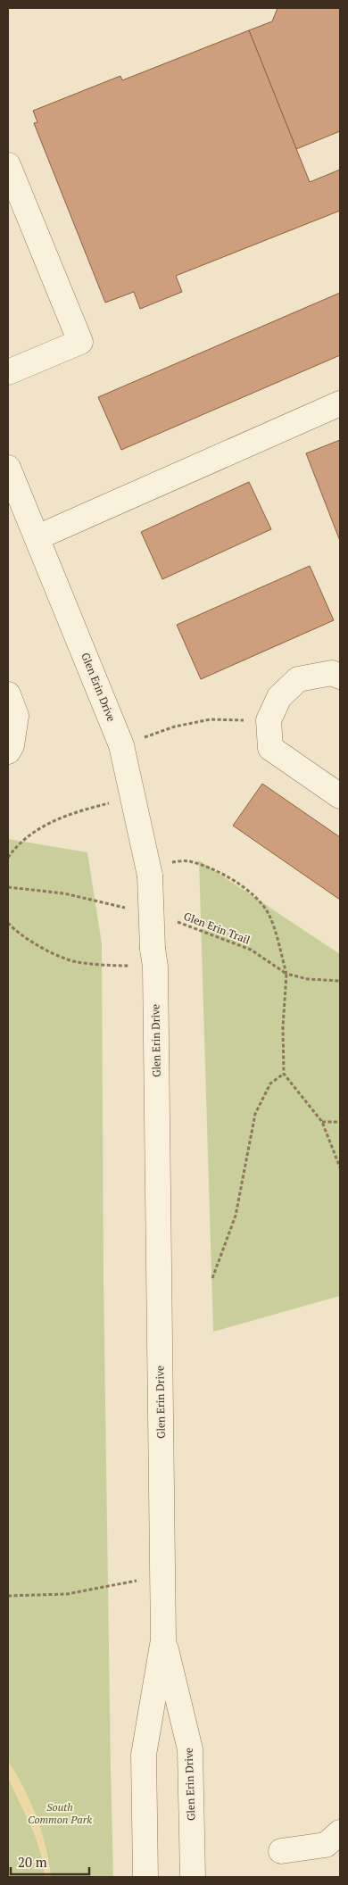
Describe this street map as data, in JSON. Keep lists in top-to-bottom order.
{
  "streets": {
    "street": ["Glen Erin Drive"],
    "path": ["Glen Erin Trail"]
  },
  "parks": ["South Common Park"],
  "scale_bar": "20 m"
}
